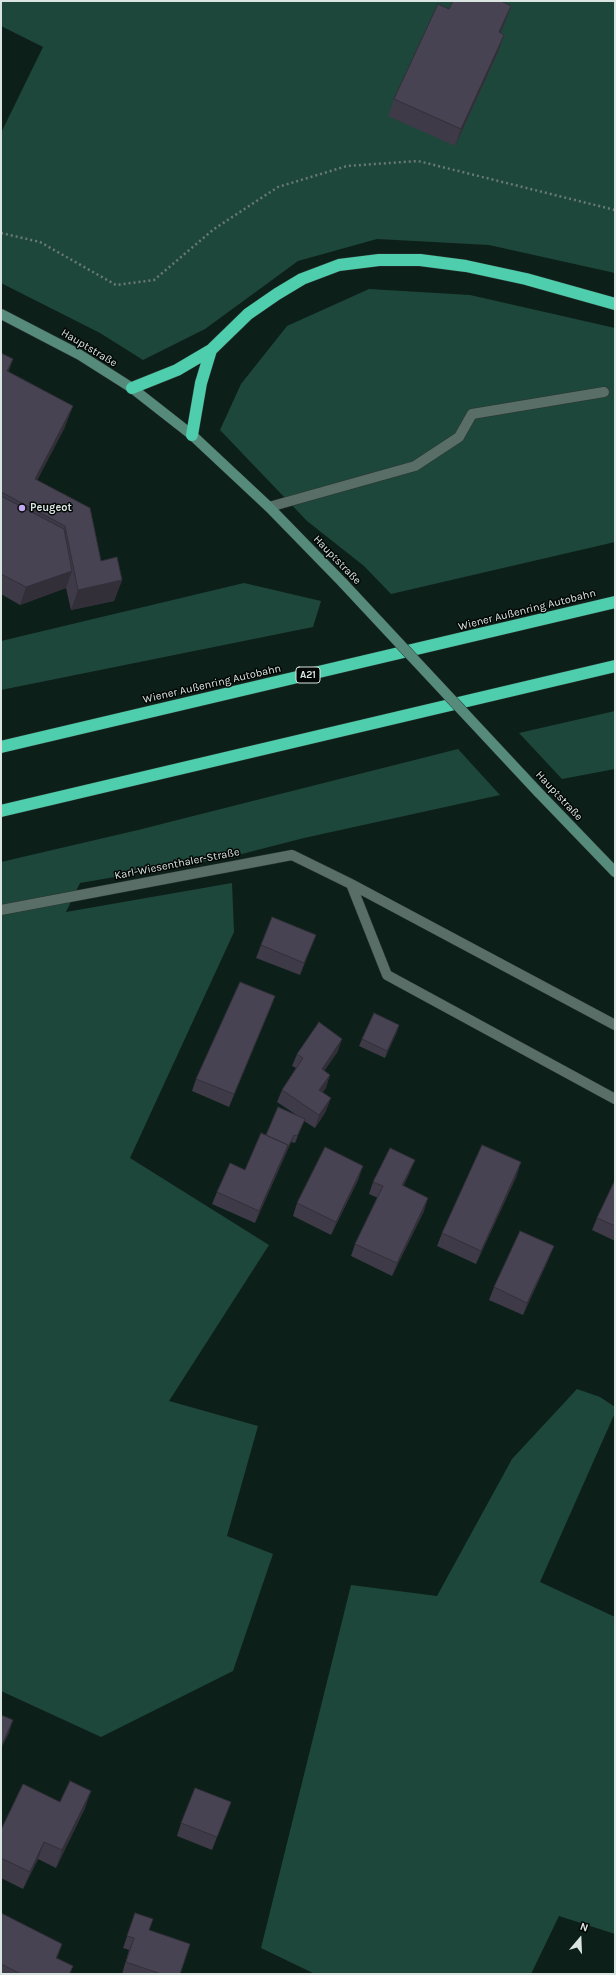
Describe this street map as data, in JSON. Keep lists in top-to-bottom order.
{
  "streets": {
    "highway": ["Wiener Außenring Autobahn", "A21"],
    "main road": ["Hauptstraße"],
    "street": ["Karl-Wiesenthaler-Straße"]
  },
  "places": ["Peugeot"],
  "north": "top"
}
